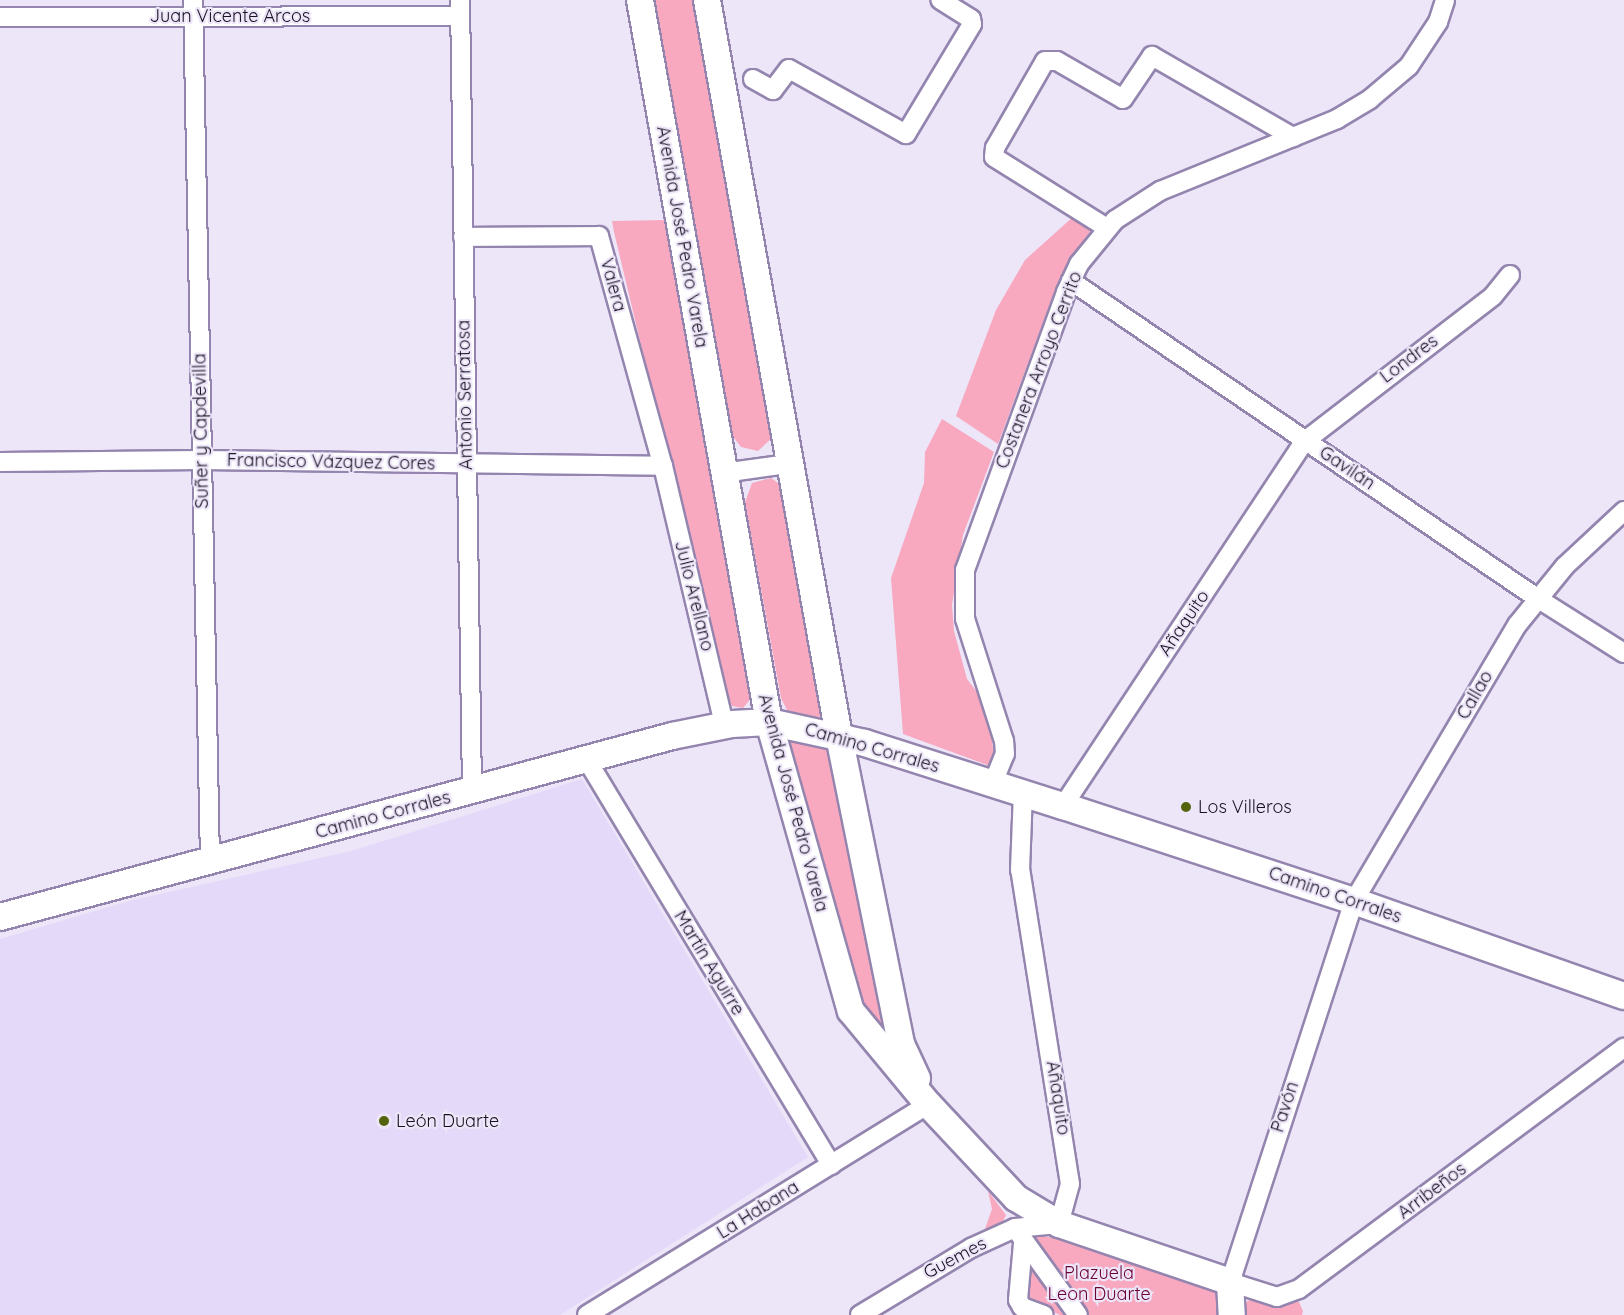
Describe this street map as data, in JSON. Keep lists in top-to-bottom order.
{
  "streets": {
    "street": [
      "Juan Vicente Arcos",
      "Avenida José Pedro Varela",
      "Valera",
      "Londres",
      "Costanera Arroyo Cerrito",
      "Antonio Serratosa",
      "Suñer y Capdevilla",
      "Francisco Vázquez Cores",
      "Gavilán",
      "Julio Arellano",
      "Añaquito",
      "Callao",
      "Camino Corrales",
      "Martín Aguirre",
      "Pavón",
      "Arribeños",
      "La Habana",
      "Guemes"
    ]
  },
  "crossings": [
    ["Juan Vicente Arcos", "Antonio Serratosa"],
    ["Juan Vicente Arcos", "Suñer y Capdevilla"],
    ["Avenida José Pedro Varela", "Añaquito"],
    ["Avenida José Pedro Varela", "Camino Corrales"],
    ["Avenida José Pedro Varela", "Pavón"],
    ["Avenida José Pedro Varela", "Arribeños"],
    ["Avenida José Pedro Varela", "La Habana"],
    ["Avenida José Pedro Varela", "Guemes"],
    ["Valera", "Antonio Serratosa"],
    ["Valera", "Francisco Vázquez Cores"],
    ["Valera", "Julio Arellano"],
    ["Londres", "Gavilán"],
    ["Londres", "Añaquito"],
    ["Costanera Arroyo Cerrito", "Gavilán"],
    ["Costanera Arroyo Cerrito", "Camino Corrales"],
    ["Antonio Serratosa", "Francisco Vázquez Cores"],
    ["Antonio Serratosa", "Camino Corrales"],
    ["Suñer y Capdevilla", "Francisco Vázquez Cores"],
    ["Suñer y Capdevilla", "Camino Corrales"],
    ["Francisco Vázquez Cores", "Julio Arellano"],
    ["Gavilán", "Añaquito"],
    ["Gavilán", "Callao"],
    ["Julio Arellano", "Camino Corrales"],
    ["Añaquito", "Camino Corrales"],
    ["Añaquito", "Guemes"],
    ["Callao", "Camino Corrales"],
    ["Callao", "Pavón"],
    ["Camino Corrales", "Martín Aguirre"],
    ["Camino Corrales", "Pavón"],
    ["Martín Aguirre", "La Habana"],
    ["Pavón", "Arribeños"]
  ],
  "parks": ["Plazuela Leon Duarte"],
  "places": ["Los Villeros", "León Duarte"]
}
